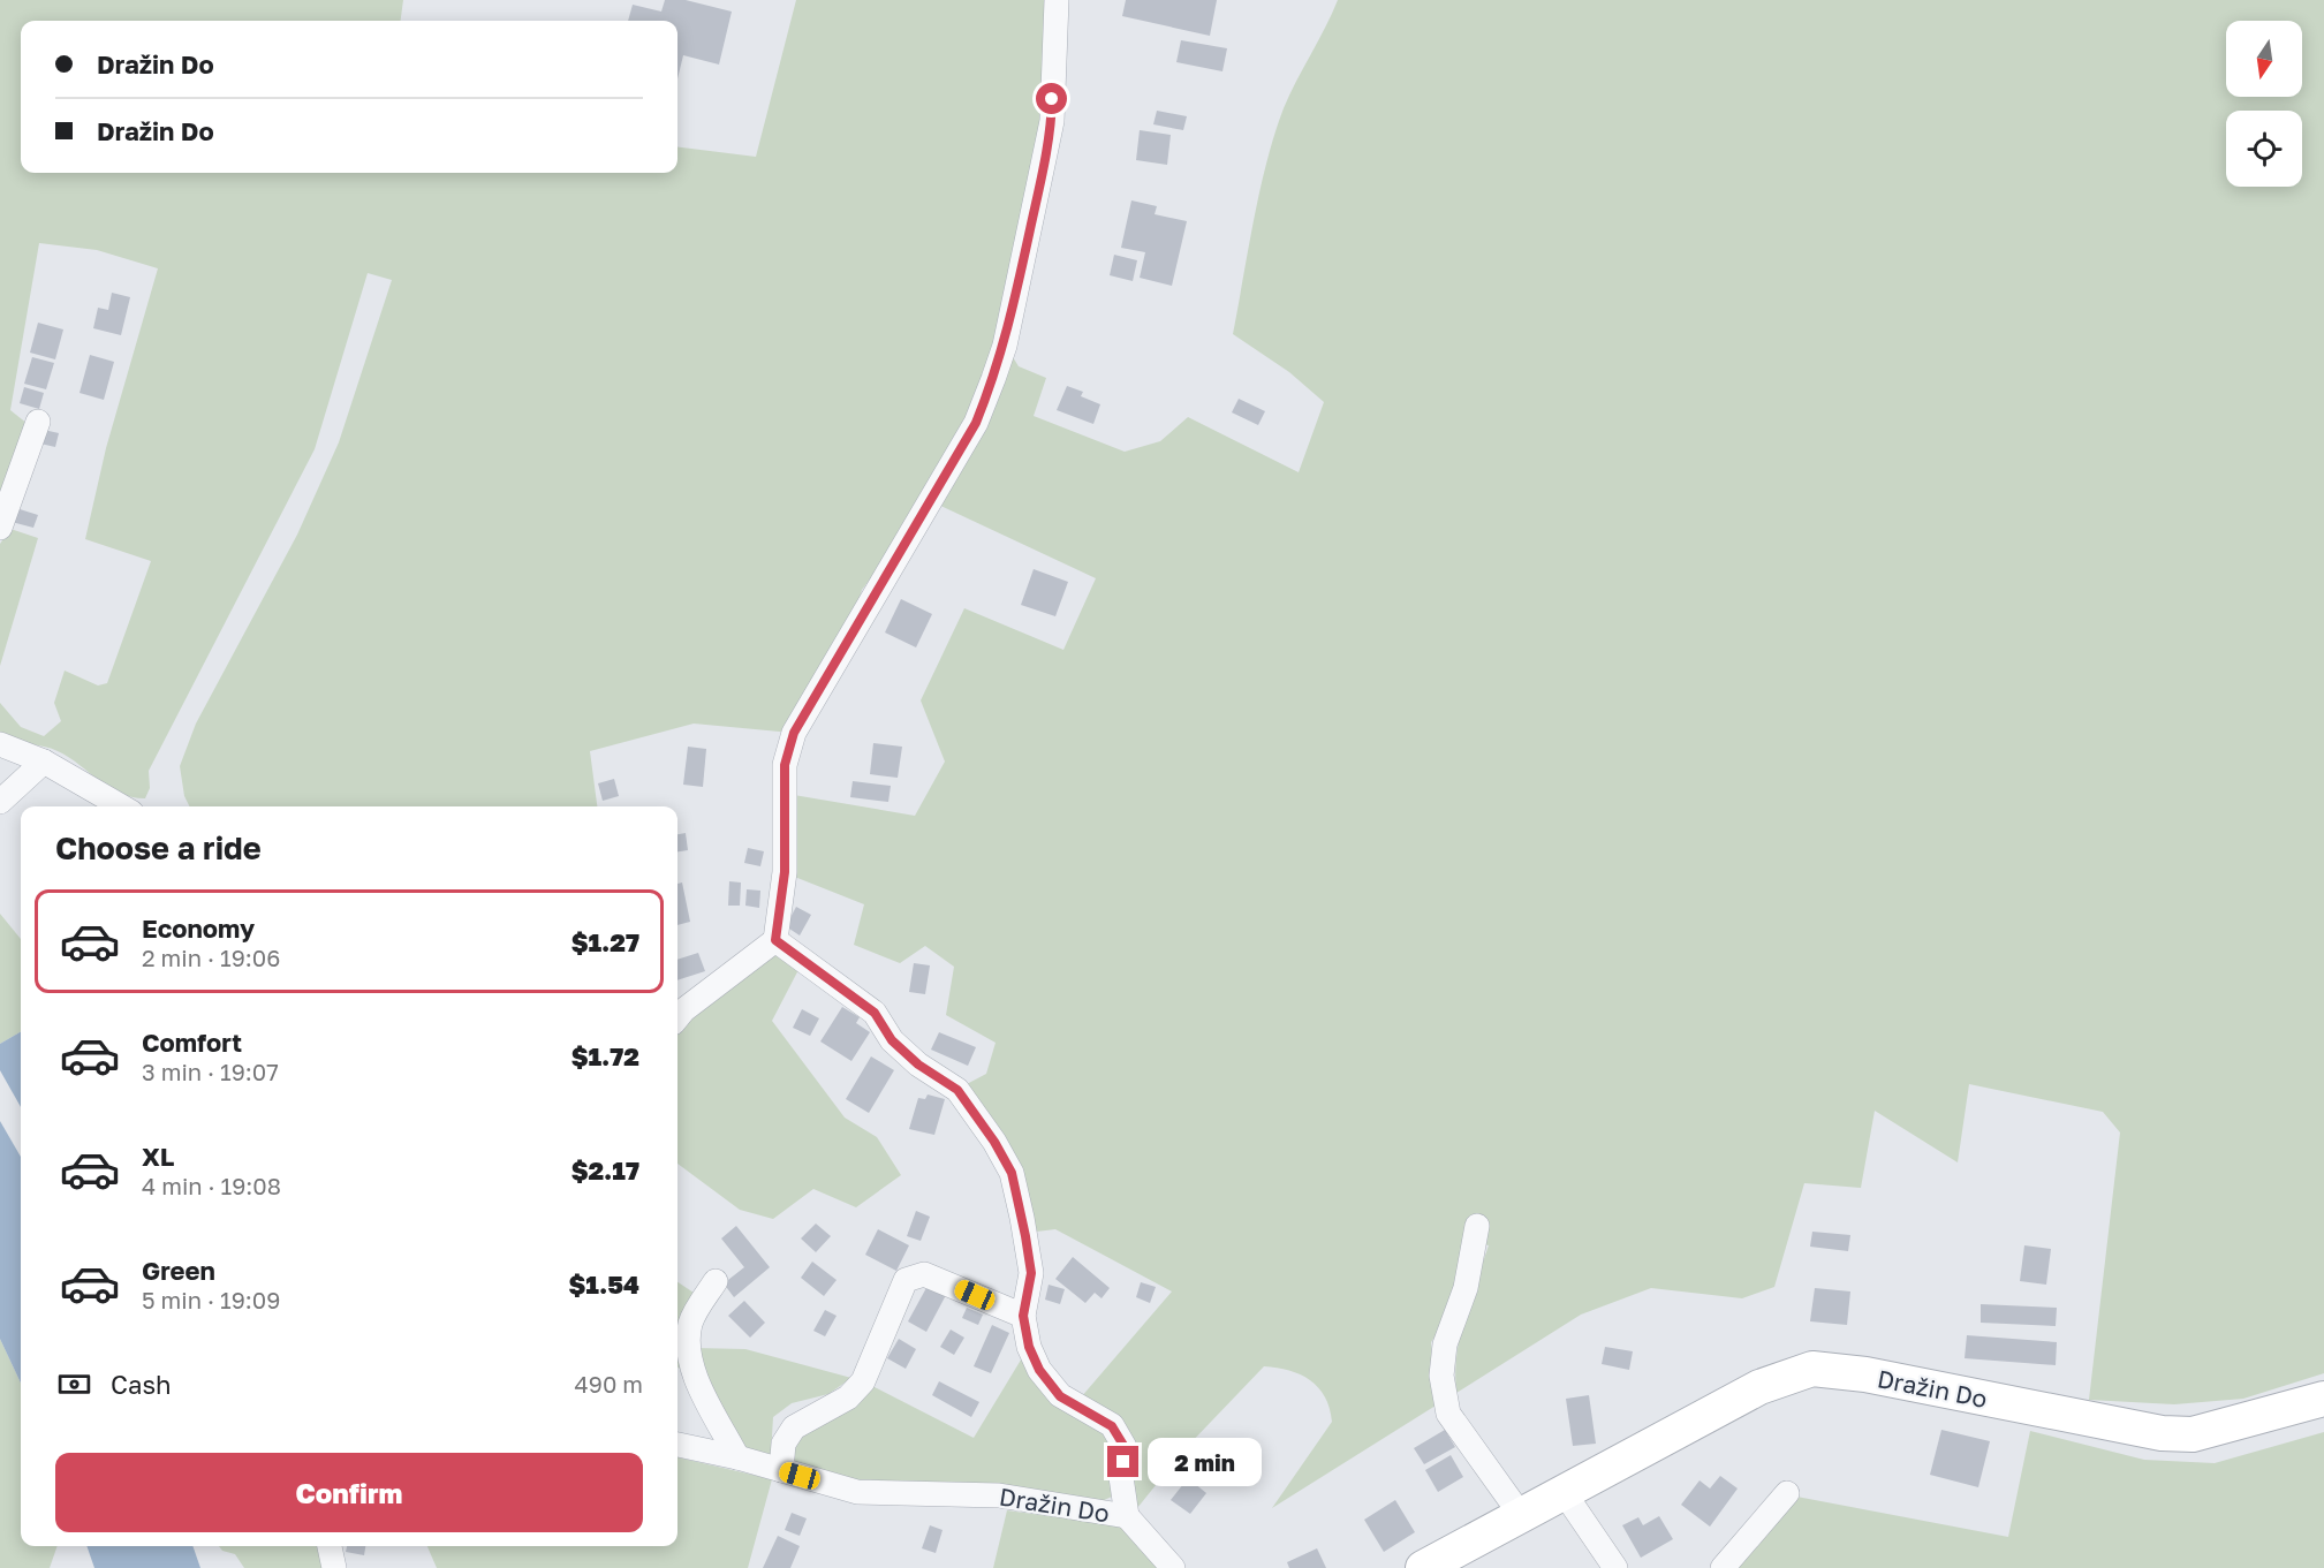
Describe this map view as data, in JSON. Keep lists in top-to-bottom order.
{
  "streets": {
    "street": ["Dražin Do"]
  },
  "north": "bottom",
  "page": {
    "banner": ["Dražin Do", "Dražin Do"],
    "heading": "Choose a ride",
    "list": [
      {
        "name": "Economy",
        "note": "2 min · 19:06",
        "value": "$1.27"
      },
      {
        "name": "Comfort",
        "note": "3 min · 19:07",
        "value": "$1.72"
      },
      {
        "name": "XL",
        "note": "4 min · 19:08",
        "value": "$2.17"
      },
      {
        "name": "Green",
        "note": "5 min · 19:09",
        "value": "$1.54"
      }
    ],
    "pay": ["Cash", "490 m"],
    "bubble": "2 min",
    "buttons": "Confirm"
  }
}
